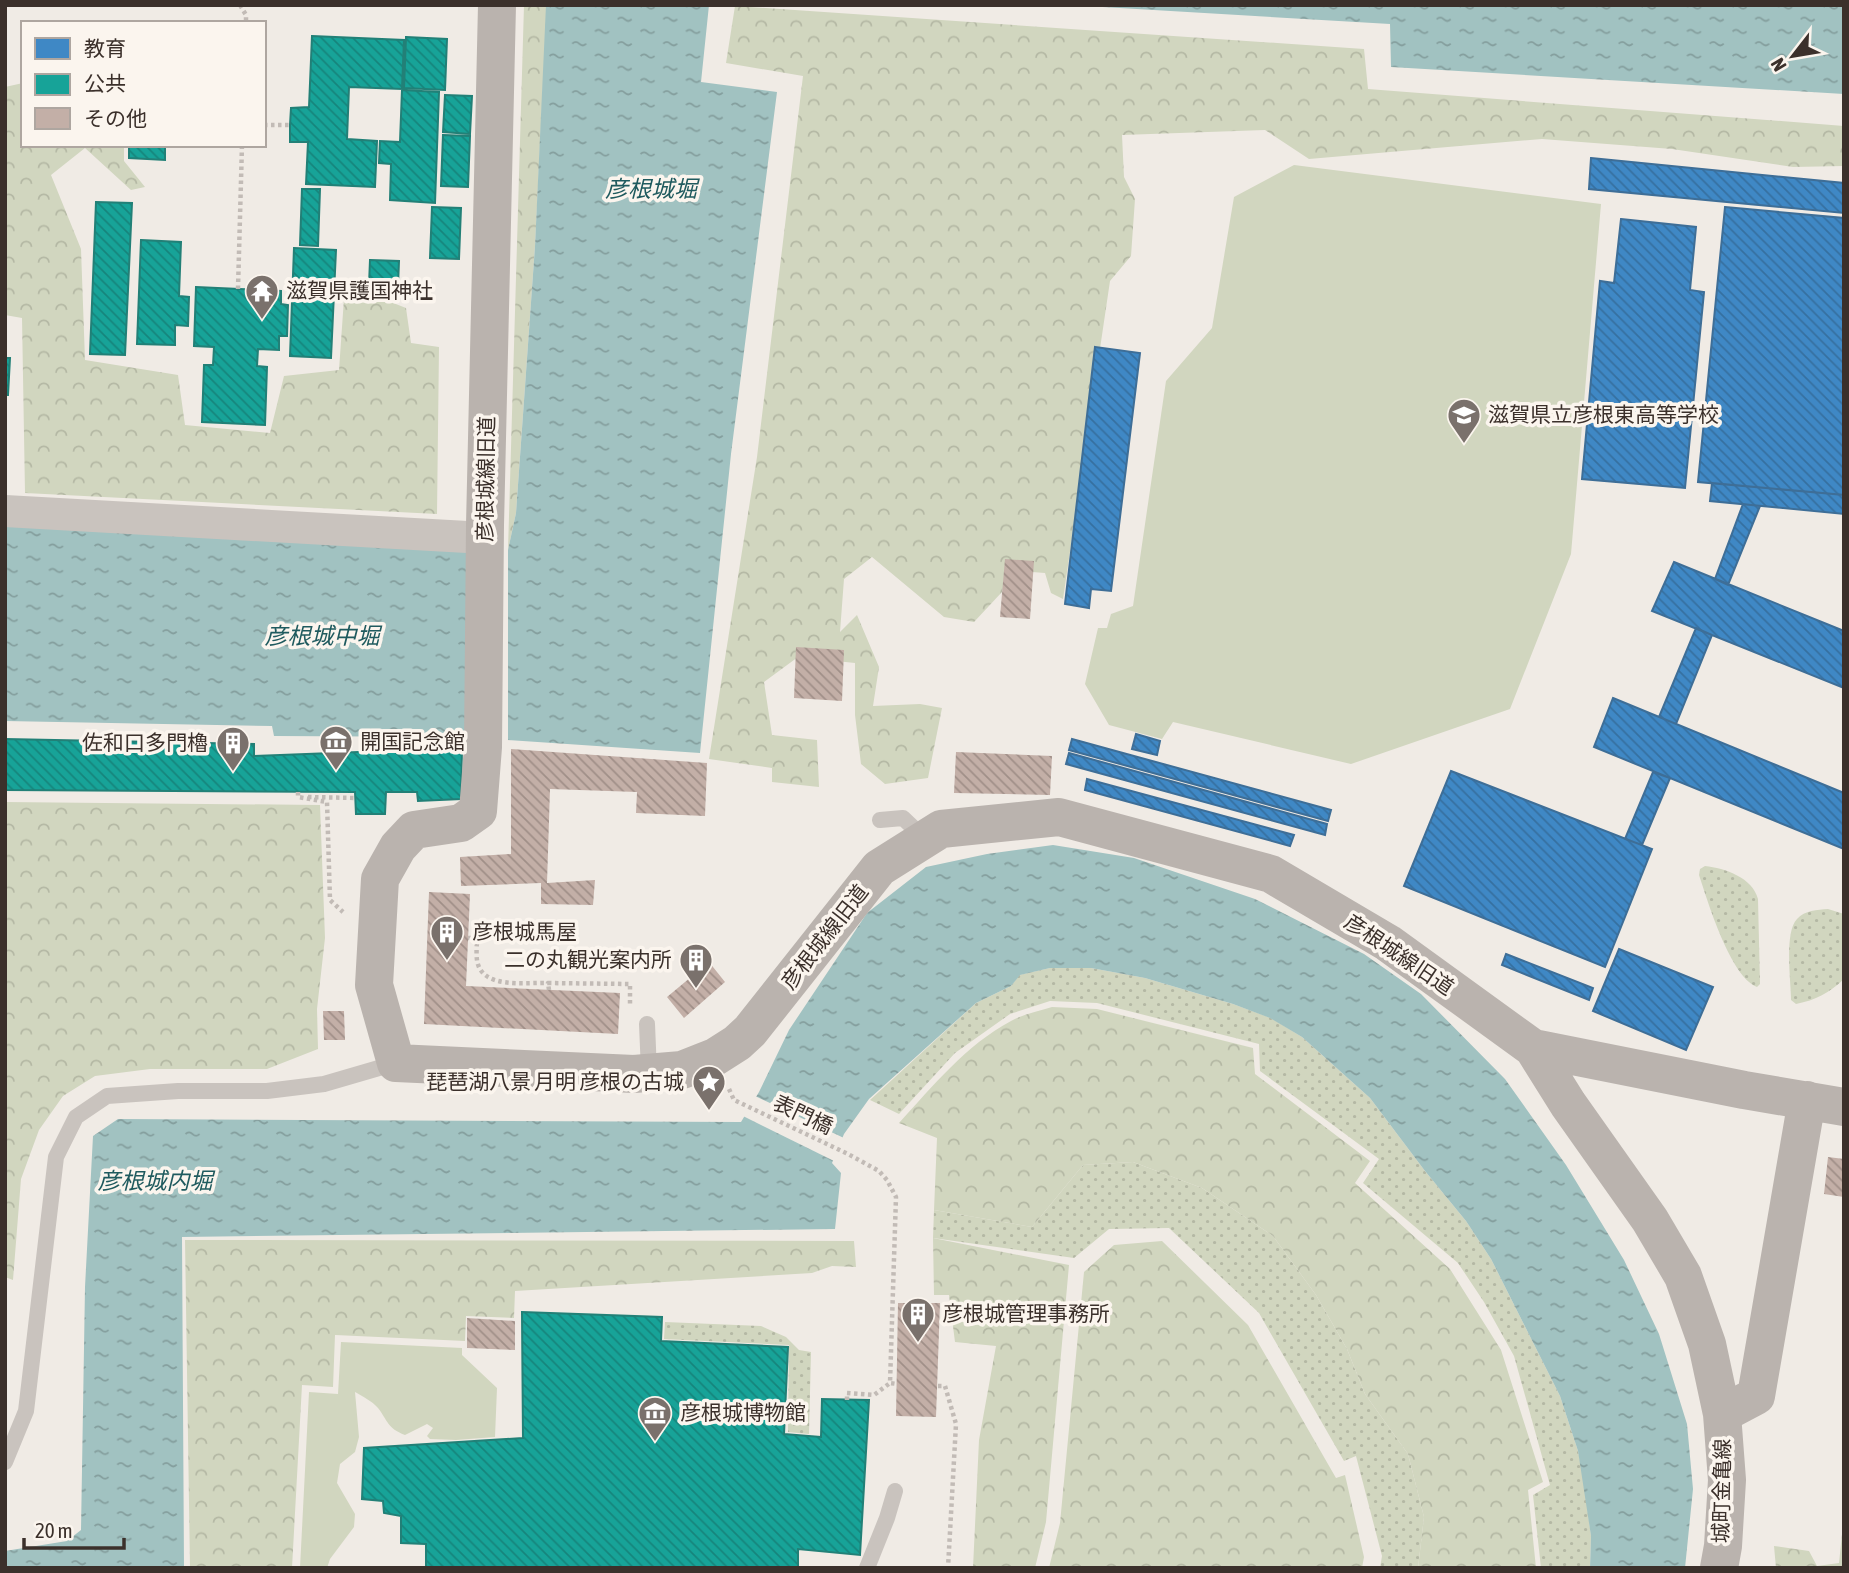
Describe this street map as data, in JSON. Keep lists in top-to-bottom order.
{
  "streets": {
    "street": ["彦根城線旧道", "城町金亀線"],
    "path": ["表門橋"]
  },
  "crossings": [
    ["彦根城線旧道", "城町金亀線"]
  ],
  "water": ["彦根城堀", "彦根城中堀", "彦根城内堀"],
  "places": {
    "temple": ["滋賀県護国神社"],
    "school or university": ["滋賀県立彦根東高等学校"],
    "museum": ["開国記念館", "彦根城博物館"],
    "building": [
      "佐和口多門櫓",
      "彦根城馬屋",
      "二の丸観光案内所",
      "彦根城管理事務所"
    ],
    "place": ["琵琶湖八景 月明 彦根の古城"]
  },
  "legend": ["教育", "公共", "その他"],
  "scale_bar": "20 m",
  "north": "bottom left"
}
